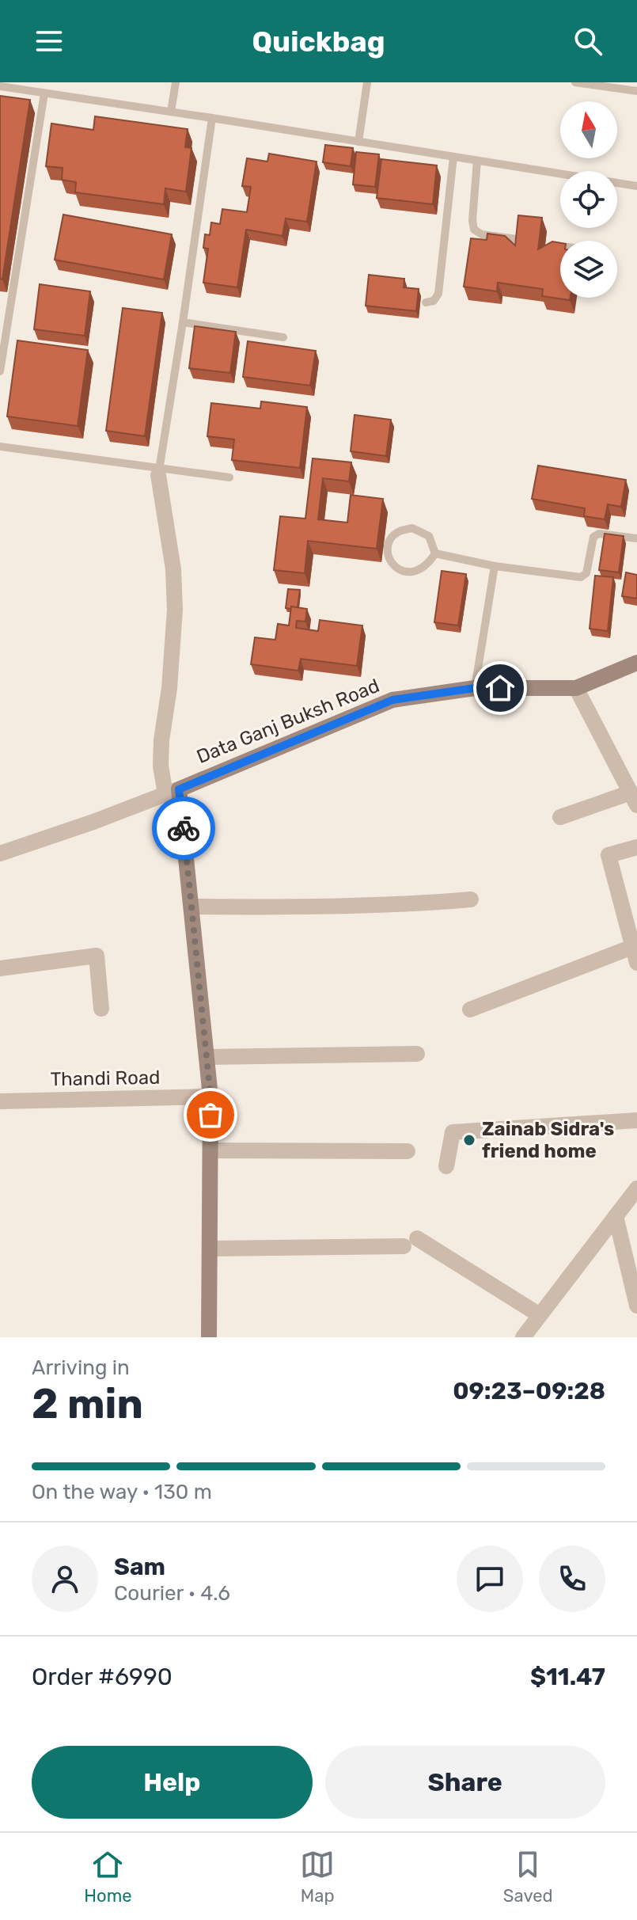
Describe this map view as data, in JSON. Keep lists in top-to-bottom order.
{
  "streets": {
    "street": ["Data Ganj Buksh Road", "Thandi Road"]
  },
  "places": ["Zainab Sidra's friend home"],
  "north": "top",
  "page": {
    "header": "Quickbag",
    "heading": ["2 min", "Arriving in", "09:23–09:28"],
    "panel": [
      "Sam",
      "Courier · 4.6",
      "Order #6990",
      "$11.47"
    ],
    "bar": "On the way · 130 m",
    "buttons": ["Help", "Share"],
    "tabs": ["Home", "Map", "Saved"]
  }
}
